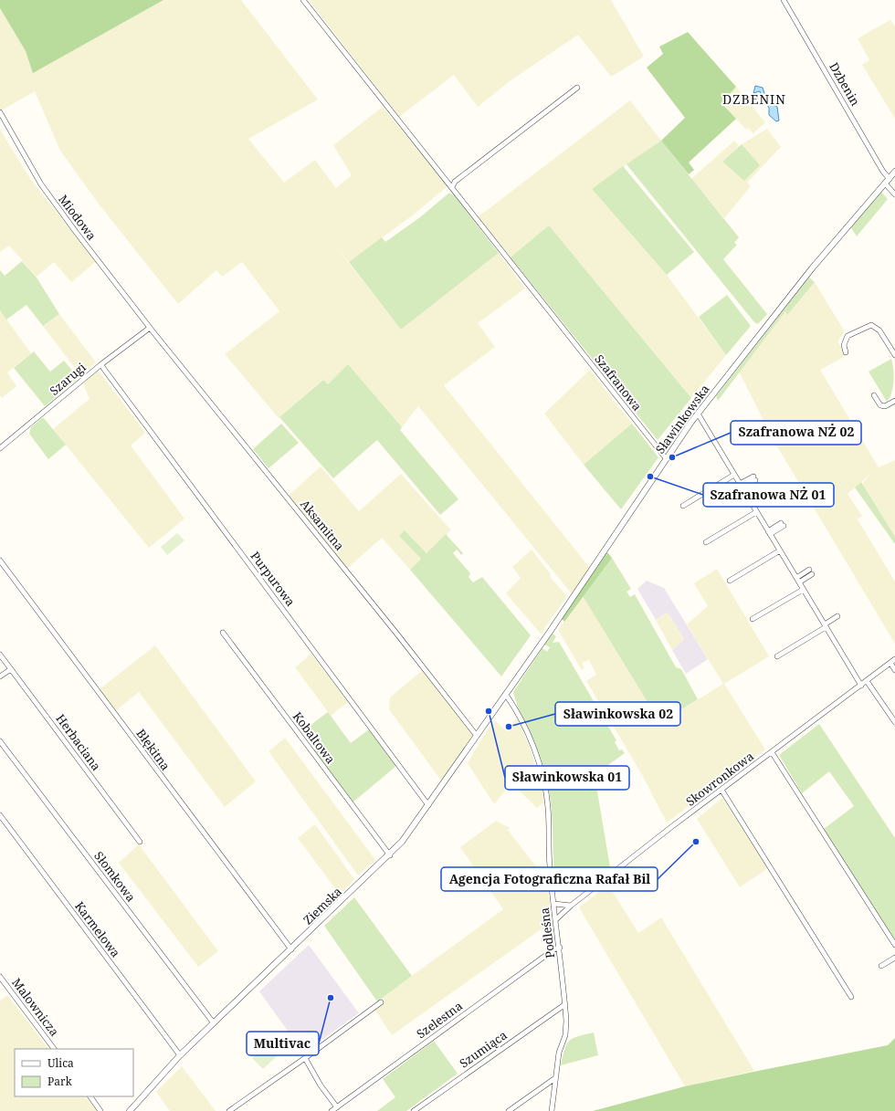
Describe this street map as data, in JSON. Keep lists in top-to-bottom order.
{
  "streets": {
    "street": [
      "Dzbenin",
      "Miodowa",
      "Szarugi",
      "Szafranowa",
      "Sławinkowska",
      "Aksamitna",
      "Purpurowa",
      "Kobaltowa",
      "Herbaciana",
      "Błękitna",
      "Skowronkowa",
      "Słomkowa",
      "Ziemska",
      "Karmelowa",
      "Podleśna",
      "Malownicza",
      "Szelestna",
      "Szumiąca"
    ]
  },
  "crossings": [
    ["Dzbenin", "Sławinkowska"],
    ["Miodowa", "Szarugi"],
    ["Miodowa", "Aksamitna"],
    ["Szarugi", "Aksamitna"],
    ["Szarugi", "Purpurowa"],
    ["Szafranowa", "Sławinkowska"],
    ["Sławinkowska", "Ziemska"],
    ["Sławinkowska", "Podleśna"],
    ["Aksamitna", "Ziemska"],
    ["Purpurowa", "Ziemska"],
    ["Kobaltowa", "Ziemska"],
    ["Błękitna", "Ziemska"],
    ["Skowronkowa", "Podleśna"],
    ["Słomkowa", "Ziemska"],
    ["Ziemska", "Karmelowa"],
    ["Ziemska", "Podleśna"],
    ["Podleśna", "Szelestna"],
    ["Podleśna", "Szumiąca"]
  ],
  "districts": ["DZBENIN"],
  "places": [
    "Szafranowa NŻ 02",
    "Szafranowa NŻ 01",
    "Sławinkowska 01",
    "Sławinkowska 02",
    "Agencja Fotograficzna Rafał Bil",
    "Multivac"
  ],
  "legend": ["Ulica", "Park"]
}
